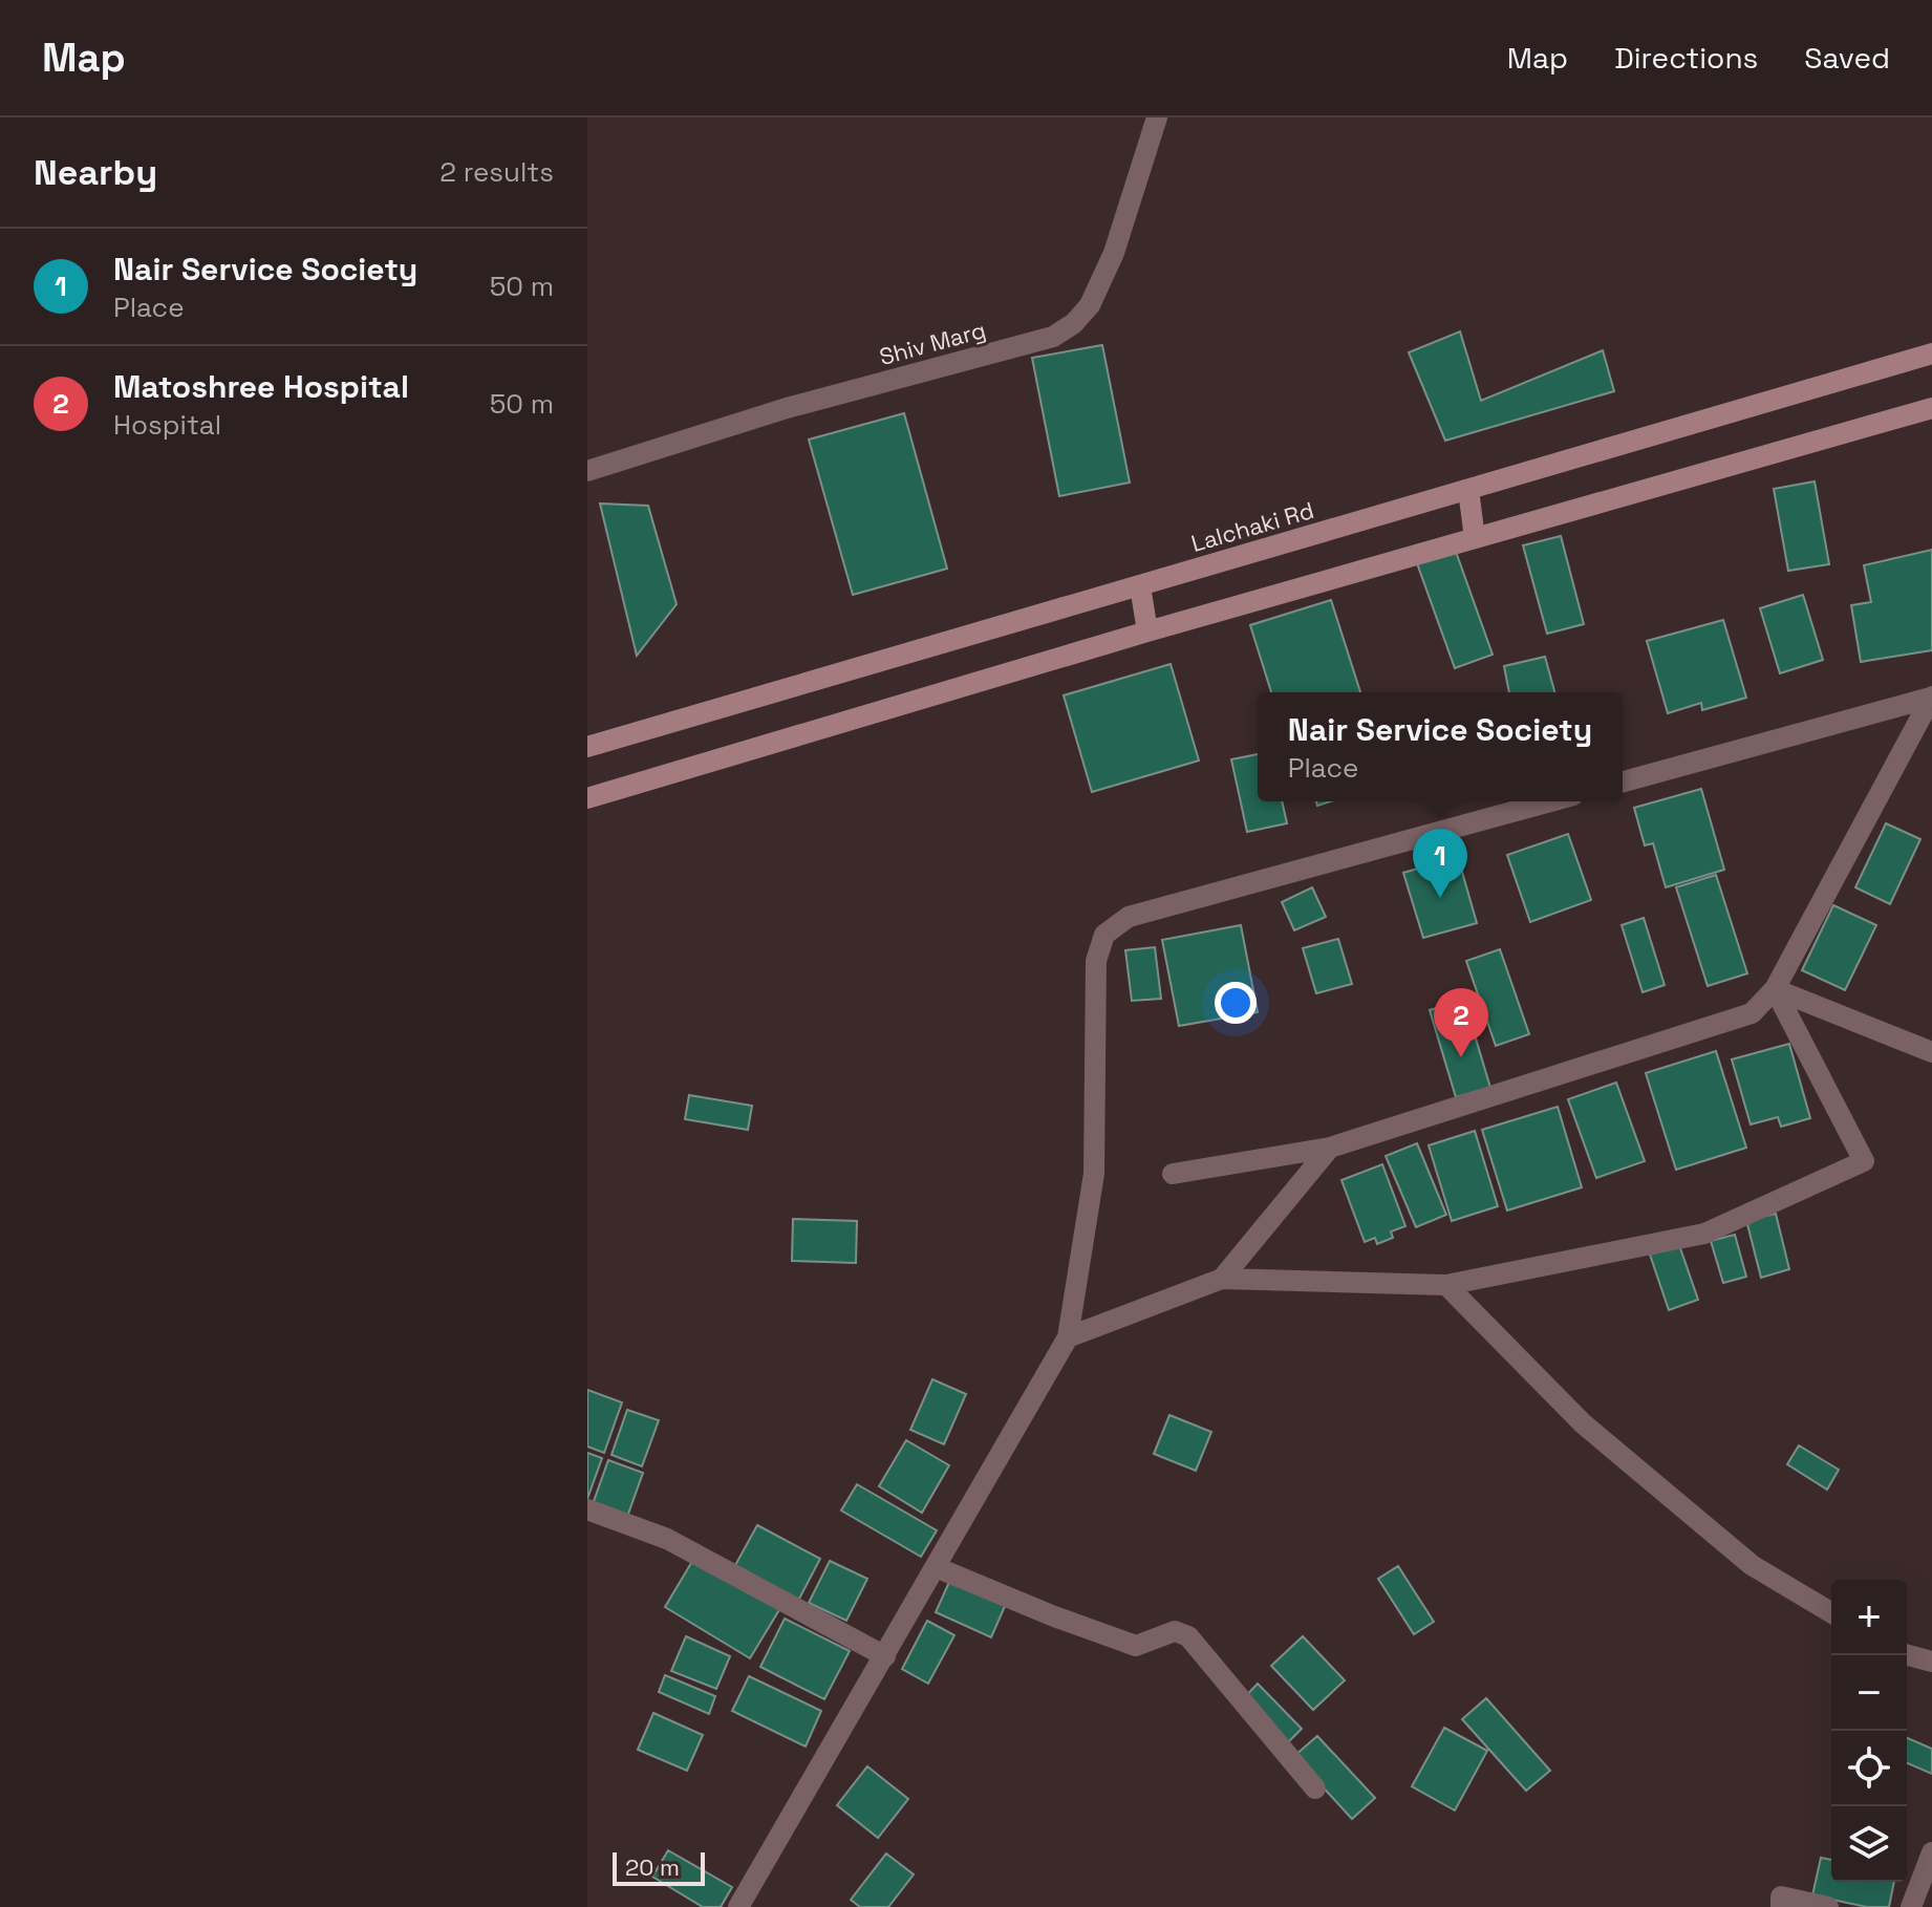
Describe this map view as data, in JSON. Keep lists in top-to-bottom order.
{
  "streets": {
    "main road": ["Lalchaki Rd"],
    "street": ["Shiv Marg"]
  },
  "scale_bar": "20 m",
  "page": {
    "header": "Map",
    "nav": ["Map", "Directions", "Saved"],
    "heading": ["Nearby", "2 results"],
    "list": [
      {
        "mark": "1",
        "name": "Nair Service Society",
        "note": "Place",
        "value": "50 m"
      },
      {
        "mark": "2",
        "name": "Matoshree Hospital",
        "note": "Hospital",
        "value": "50 m"
      }
    ],
    "popup": ["Nair Service Society", "Place"],
    "pins": ["1", "2"],
    "map_buttons": ["+", "−"],
    "scale": "20 m"
  }
}
